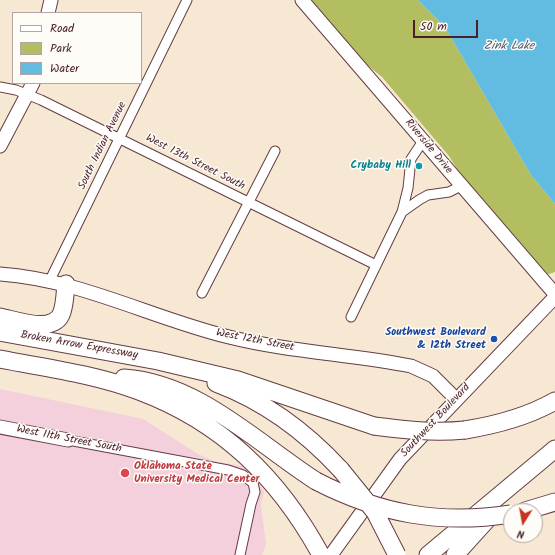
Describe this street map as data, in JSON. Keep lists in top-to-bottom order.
{
  "streets": {
    "highway": ["Broken Arrow Expressway"],
    "main road": [
      "Riverside Drive",
      "West 12th Street",
      "Southwest Boulevard",
      "West 11th Street South"
    ],
    "street": ["South Indian Avenue", "West 13th Street South"]
  },
  "crossings": [
    ["South Indian Avenue", "West 13th Street South"],
    ["South Indian Avenue", "West 12th Street"],
    ["Riverside Drive", "Southwest Boulevard"],
    ["West 12th Street", "Southwest Boulevard"]
  ],
  "water": ["Zink Lake"],
  "places": ["Crybaby Hill", "Southwest Boulevard & 12th Street", "Oklahoma State University Medical Center"],
  "legend": ["Road", "Park", "Water"],
  "scale_bar": "50 m",
  "north": "bottom"
}
